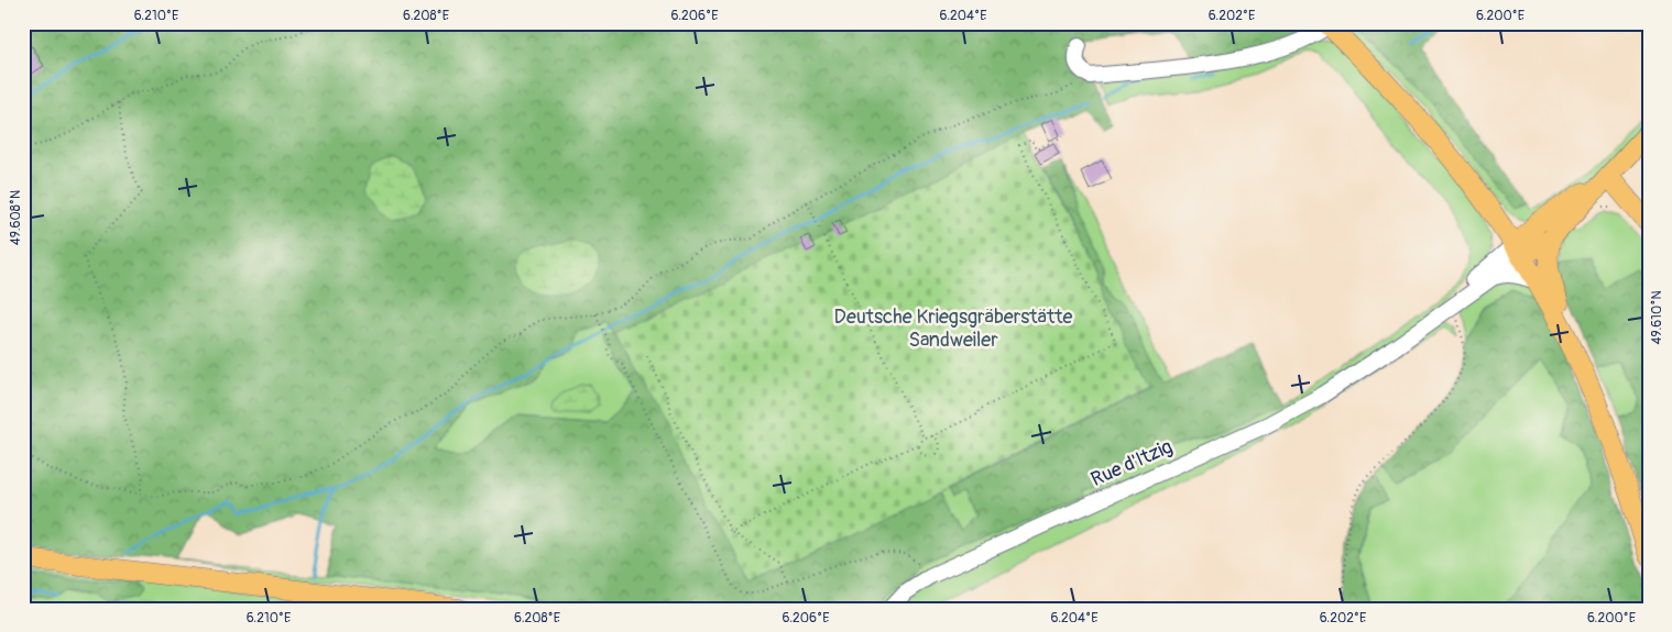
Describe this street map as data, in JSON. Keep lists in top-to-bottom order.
{
  "streets": {
    "street": ["Rue d'Itzig"]
  },
  "parks": ["Deutsche Kriegsgräberstätte Sandweiler"],
  "coordinates": [
    "6.210°E",
    "6.208°E",
    "6.206°E",
    "6.204°E",
    "6.202°E",
    "6.200°E",
    "49.608°N",
    "49.610°N"
  ]
}
